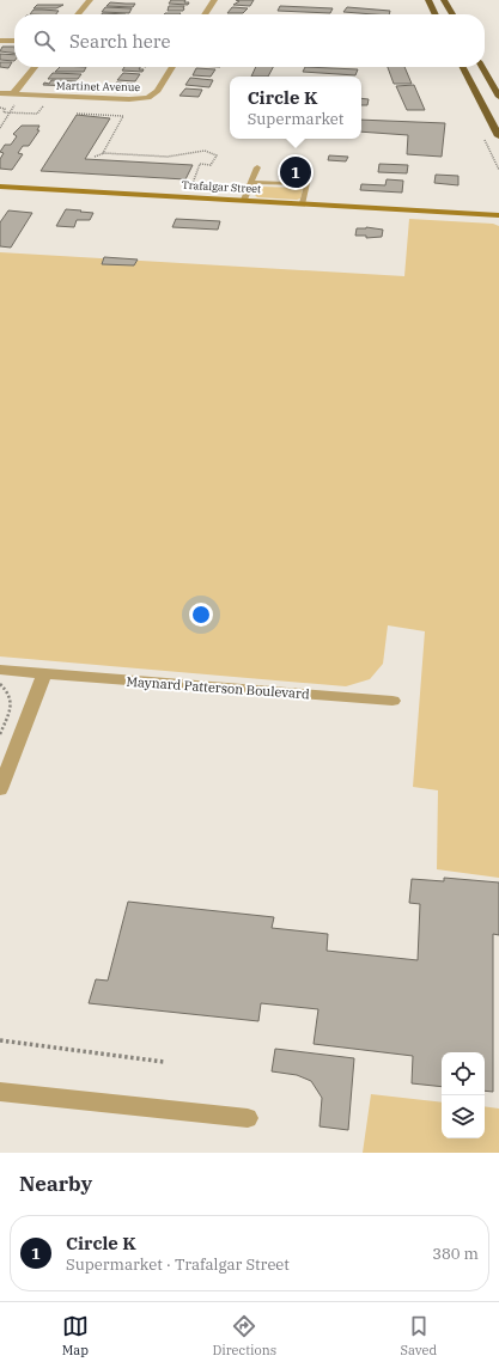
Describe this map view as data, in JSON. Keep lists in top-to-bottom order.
{
  "streets": {
    "main road": ["Trafalgar Street"],
    "street": ["Martinet Avenue", "Maynard Patterson Boulevard"]
  },
  "page": {
    "search": "Search here",
    "popup": ["Circle K", "Supermarket"],
    "pins": "1",
    "heading": "Nearby",
    "list": [
      {
        "mark": "1",
        "name": "Circle K",
        "note": "Supermarket · Trafalgar Street",
        "value": "380 m"
      }
    ],
    "nav": ["Map", "Directions", "Saved"]
  }
}
